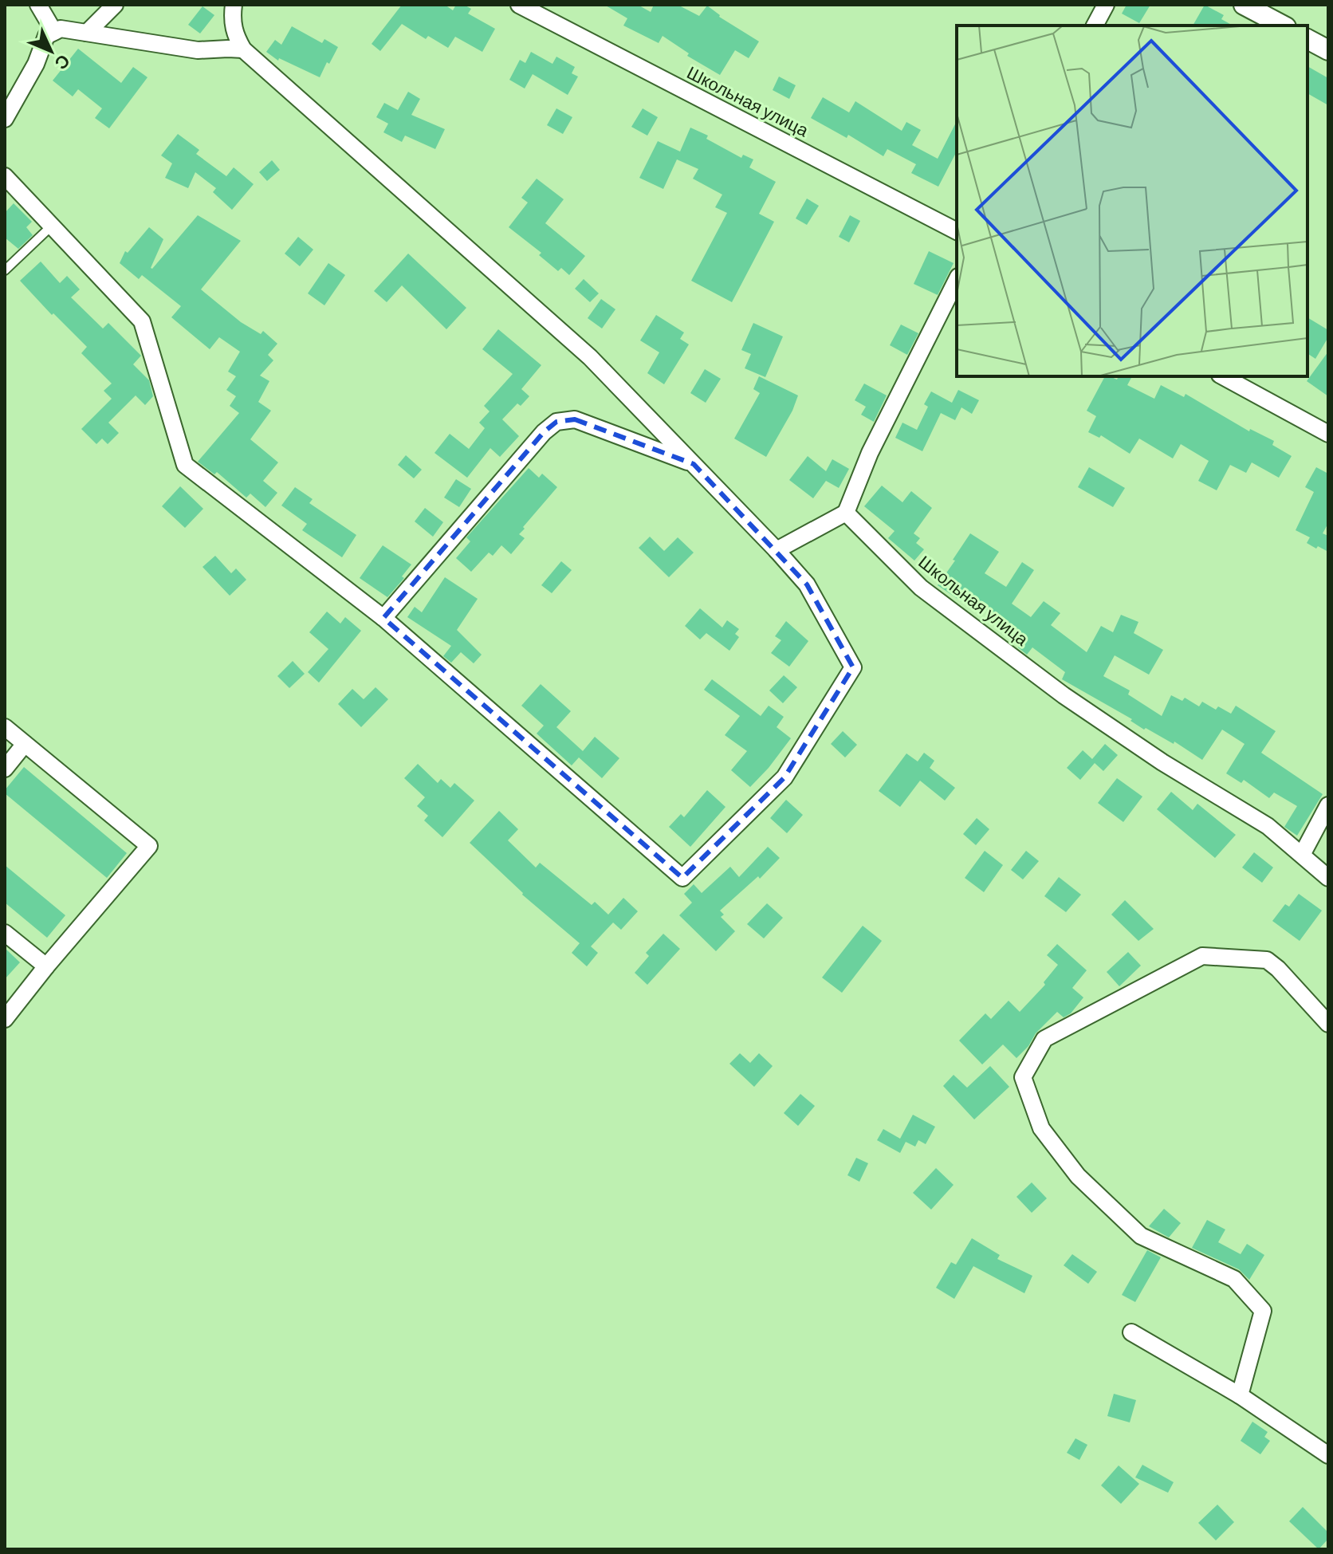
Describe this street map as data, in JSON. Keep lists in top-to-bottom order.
{
  "streets": {
    "street": ["Школьная улица"]
  },
  "north": "bottom right"
}
